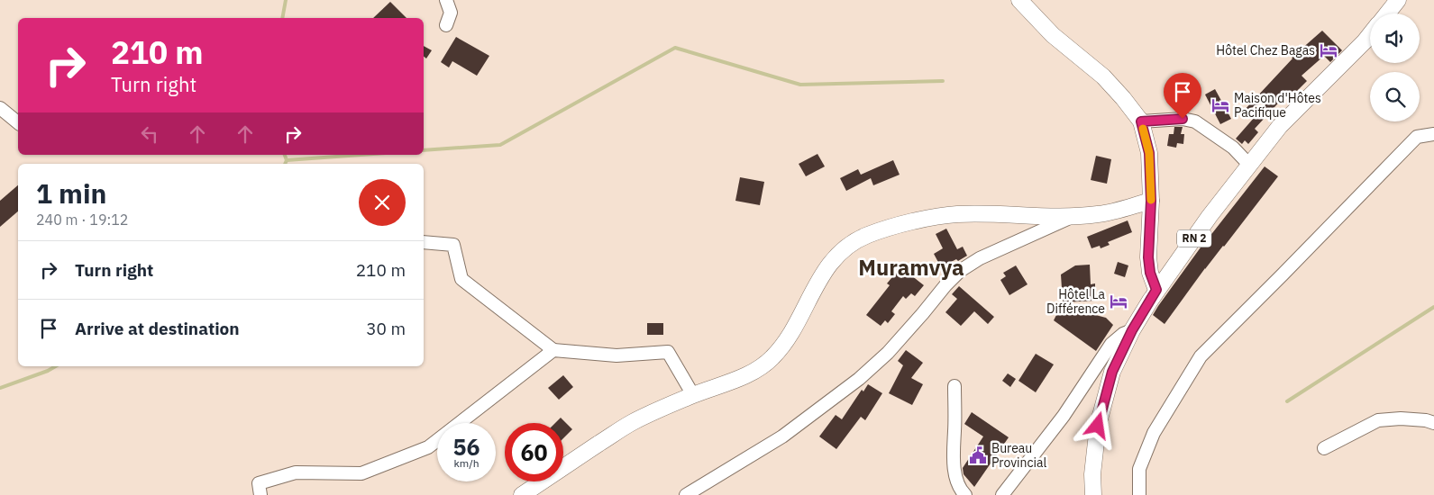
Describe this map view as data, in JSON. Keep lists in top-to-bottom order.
{
  "streets": {
    "main road": ["RN 2"]
  },
  "districts": ["Muramvya"],
  "places": {
    "hotel": ["Hôtel Chez Bagas", "Maison d'Hôtes Pacifique", "Hôtel La Différence"],
    "public building": ["Bureau Provincial"]
  },
  "page": {
    "turn": ["210 m", "Turn right"],
    "heading": ["1 min", "240 m · 19:12"],
    "list": [
      {
        "name": "Turn right",
        "value": "210 m"
      },
      {
        "name": "Arrive at destination",
        "value": "30 m"
      }
    ],
    "speed": "56 km/h",
    "limit": "60"
  }
}
